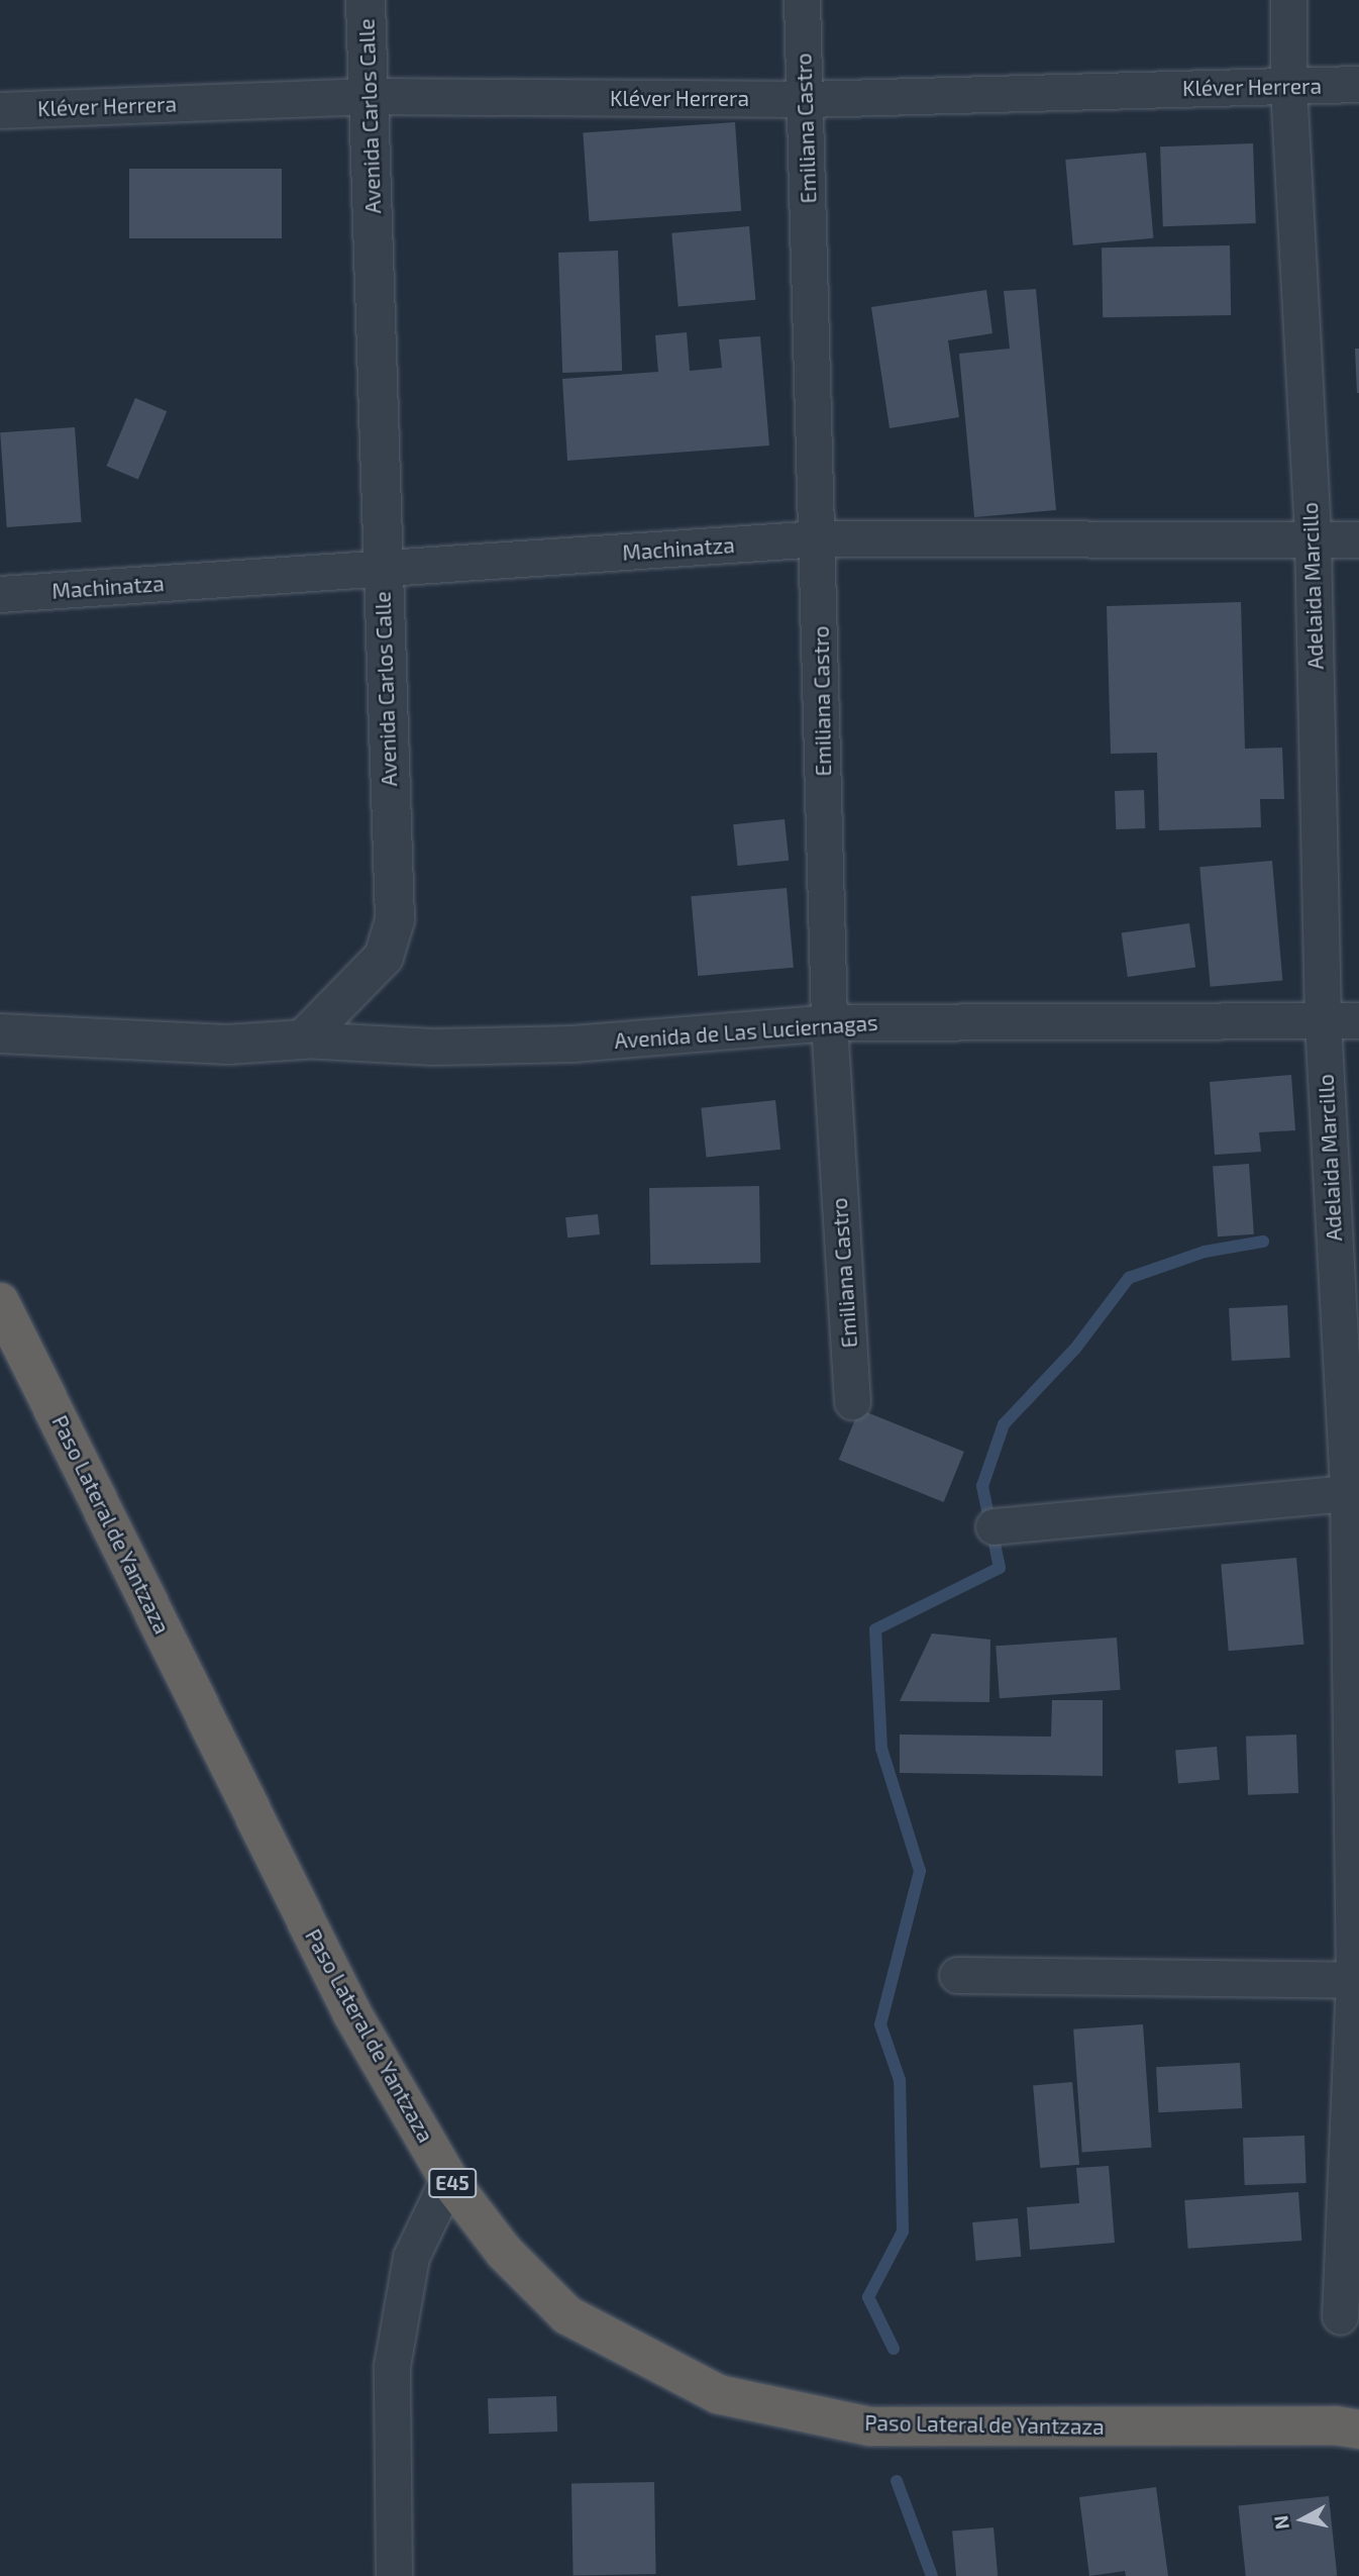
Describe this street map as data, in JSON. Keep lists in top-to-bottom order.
{
  "streets": {
    "highway": ["Paso Lateral de Yantzaza", "E45"],
    "street": [
      "Kléver Herrera",
      "Avenida Carlos Calle",
      "Emiliana Castro",
      "Machinatza",
      "Adelaida Marcillo",
      "Avenida de Las Luciernagas"
    ]
  },
  "crossings": [
    ["Kléver Herrera", "Avenida Carlos Calle"],
    ["Kléver Herrera", "Emiliana Castro"],
    ["Kléver Herrera", "Adelaida Marcillo"],
    ["Avenida Carlos Calle", "Machinatza"],
    ["Avenida Carlos Calle", "Avenida de Las Luciernagas"],
    ["Emiliana Castro", "Machinatza"],
    ["Emiliana Castro", "Avenida de Las Luciernagas"],
    ["Machinatza", "Adelaida Marcillo"],
    ["Adelaida Marcillo", "Avenida de Las Luciernagas"]
  ],
  "north": "left"
}
